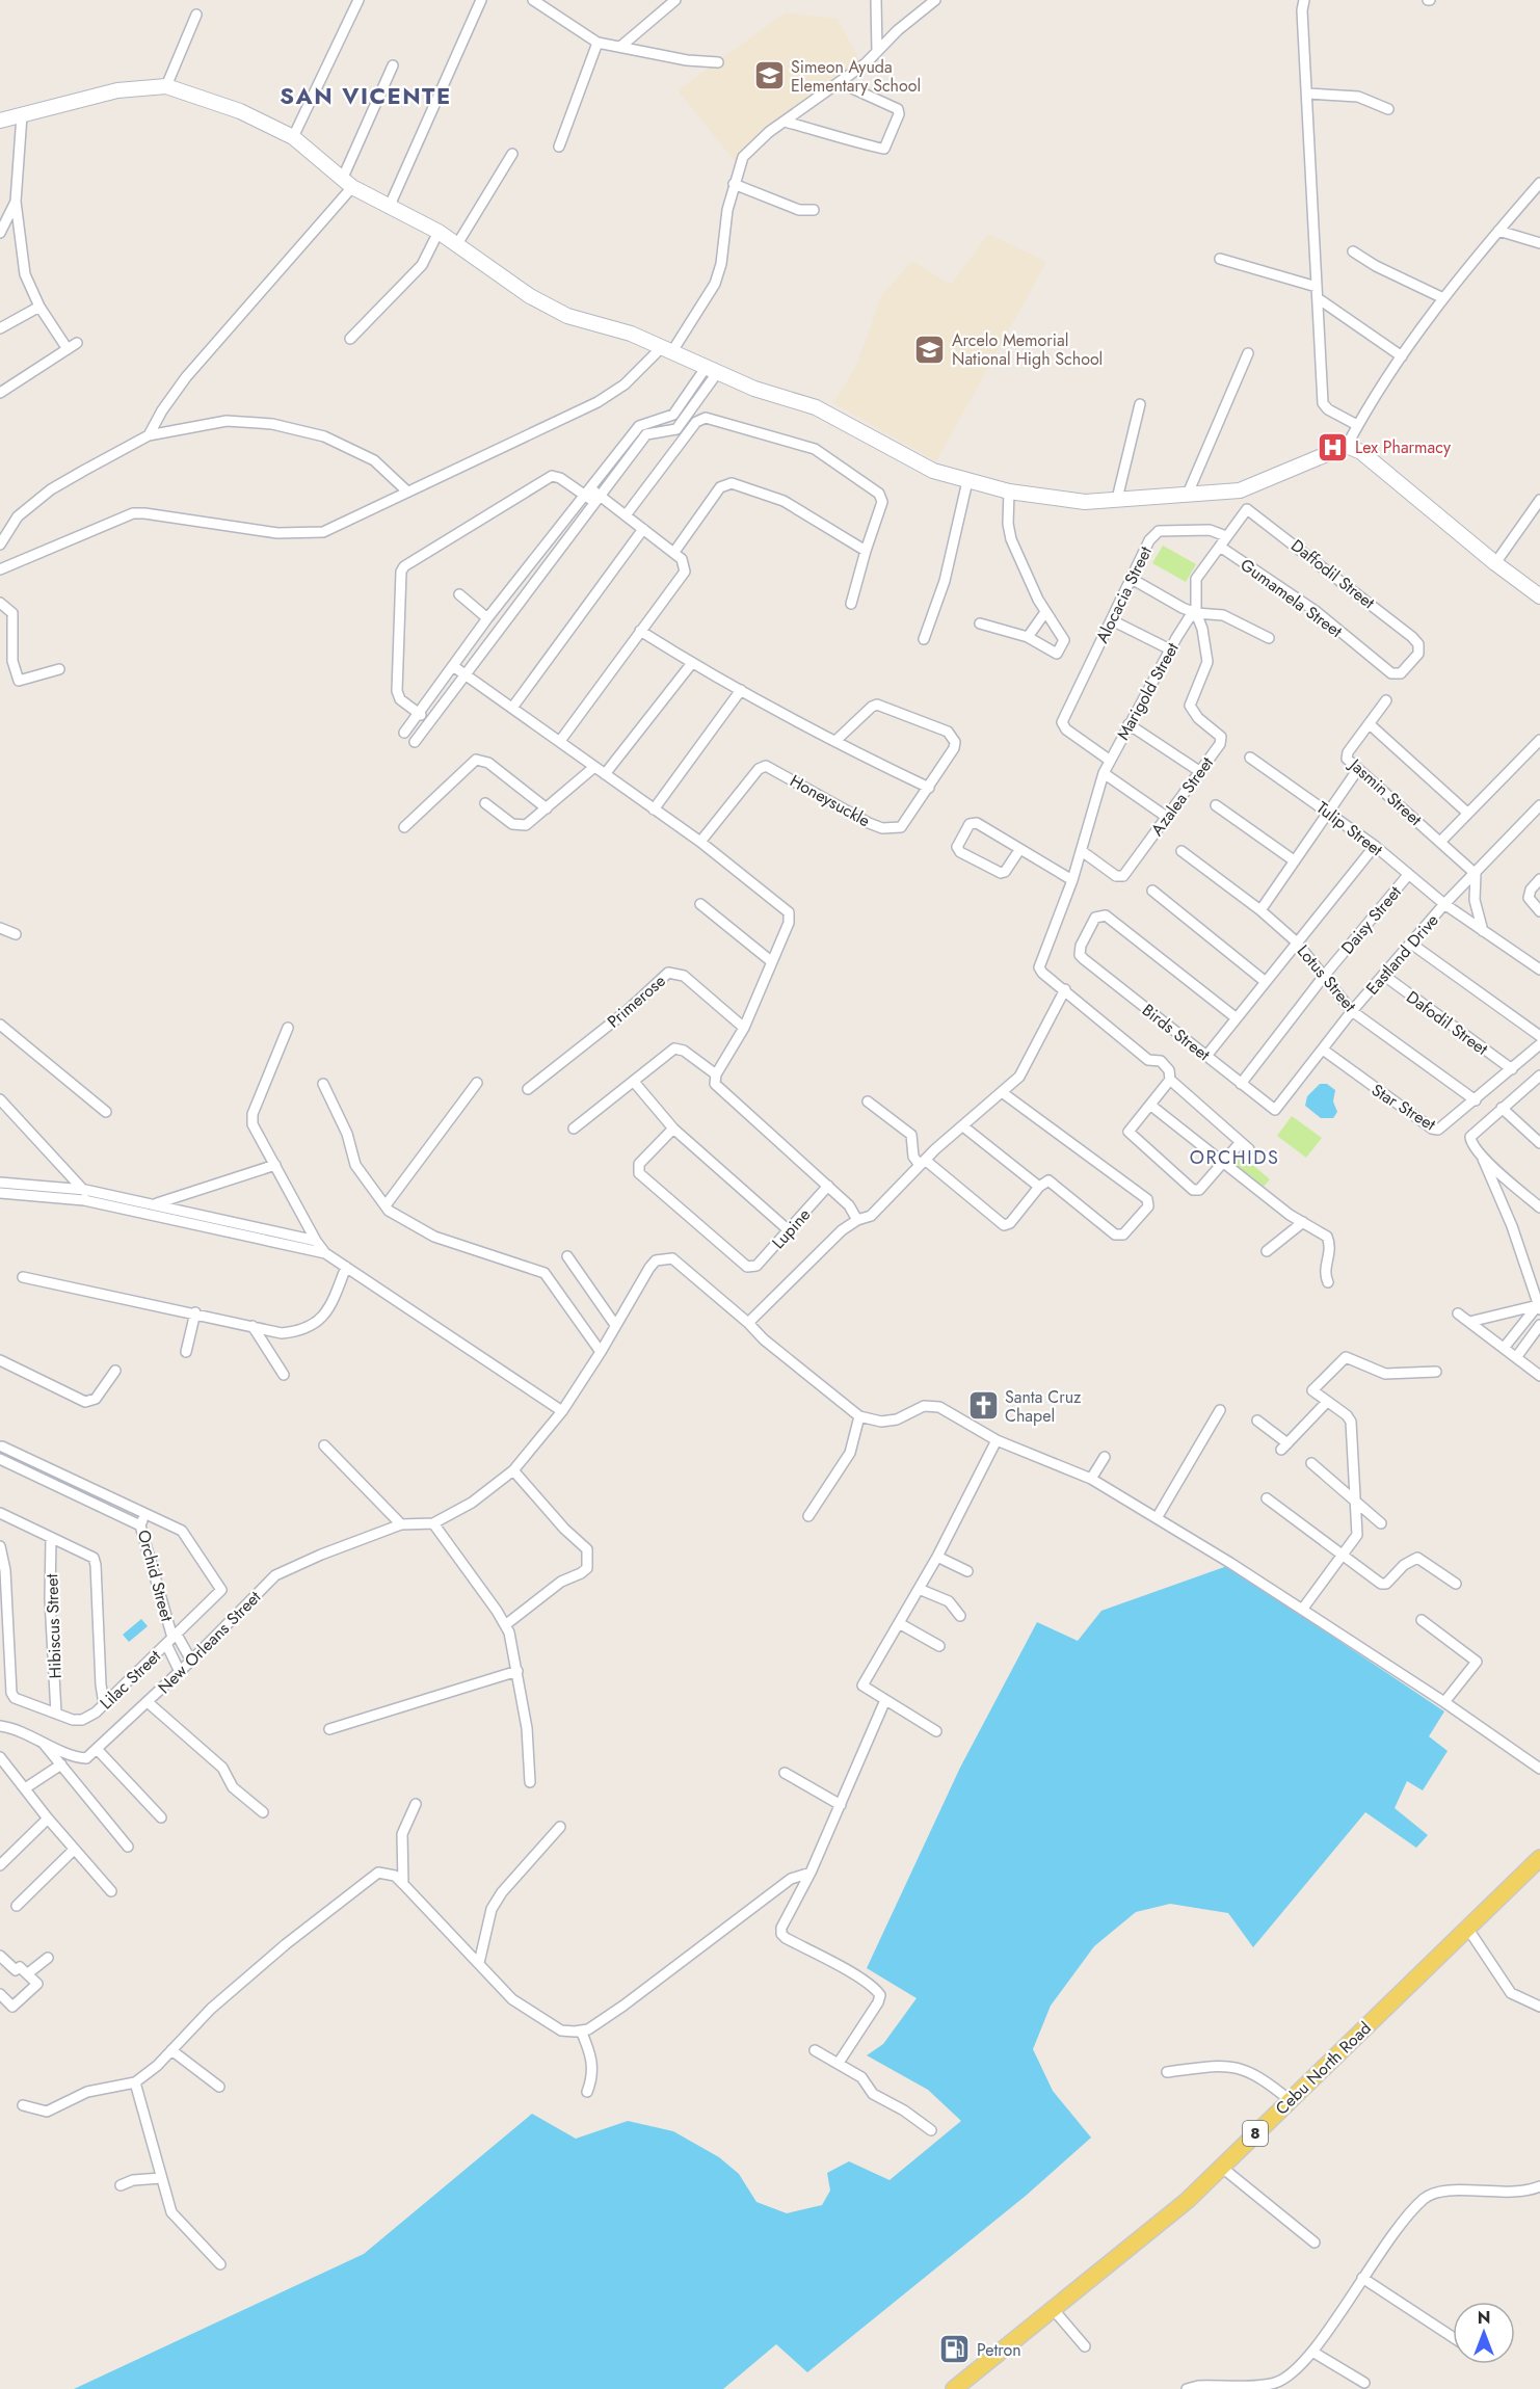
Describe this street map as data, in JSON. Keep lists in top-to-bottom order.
{
  "streets": {
    "main road": ["Cebu North Road", "8"],
    "street": [
      "Daffodil Street",
      "Alocacia Street",
      "Gumamela Street",
      "Marigold Street",
      "Jasmin Street",
      "Azalea Street",
      "Honeysuckle",
      "Tulip Street",
      "Daisy Street",
      "Eastland Drive",
      "Lotus Street",
      "Primerose",
      "Dafodil Street",
      "Birds Street",
      "Star Street",
      "Lupine",
      "Orchid Street",
      "Hibiscus Street",
      "New Orleans Street",
      "Lilac Street"
    ]
  },
  "crossings": [
    ["Daffodil Street", "Gumamela Street"],
    ["Alocacia Street", "Marigold Street"],
    ["Marigold Street", "Azalea Street"],
    ["Jasmin Street", "Eastland Drive"],
    ["Tulip Street", "Daisy Street"],
    ["Tulip Street", "Eastland Drive"],
    ["Daisy Street", "Lotus Street"],
    ["Daisy Street", "Birds Street"],
    ["Eastland Drive", "Lotus Street"],
    ["Eastland Drive", "Dafodil Street"],
    ["Eastland Drive", "Birds Street"],
    ["Eastland Drive", "Star Street"],
    ["Lotus Street", "Star Street"],
    ["Dafodil Street", "Star Street"],
    ["Orchid Street", "Lilac Street"],
    ["Hibiscus Street", "Lilac Street"]
  ],
  "districts": ["SAN VICENTE", "ORCHIDS"],
  "places": {
    "school or university": ["Simeon Ayuda Elementary School", "Arcelo Memorial National High School"],
    "hospital": ["Lex Pharmacy"],
    "church": ["Santa Cruz Chapel"],
    "fuel station": ["Petron"]
  },
  "north": "top"
}
